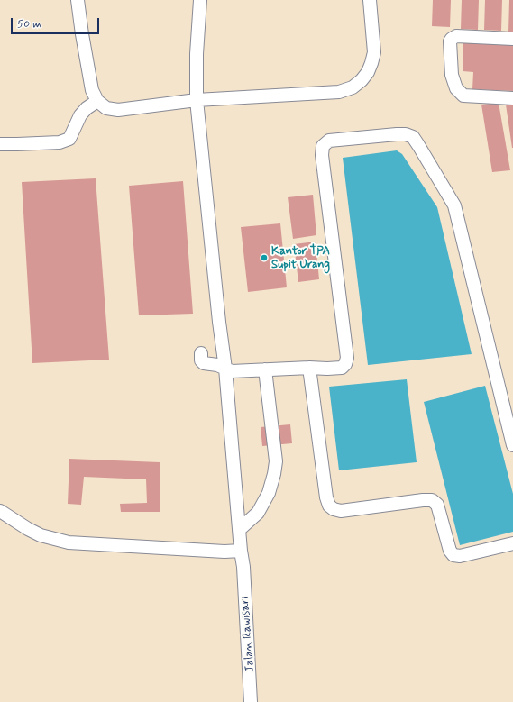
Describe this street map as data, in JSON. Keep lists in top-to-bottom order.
{
  "streets": {
    "street": ["Jalan Rawisari"]
  },
  "places": ["Kantor TPA Supit Urang"],
  "scale_bar": "50 m"
}
